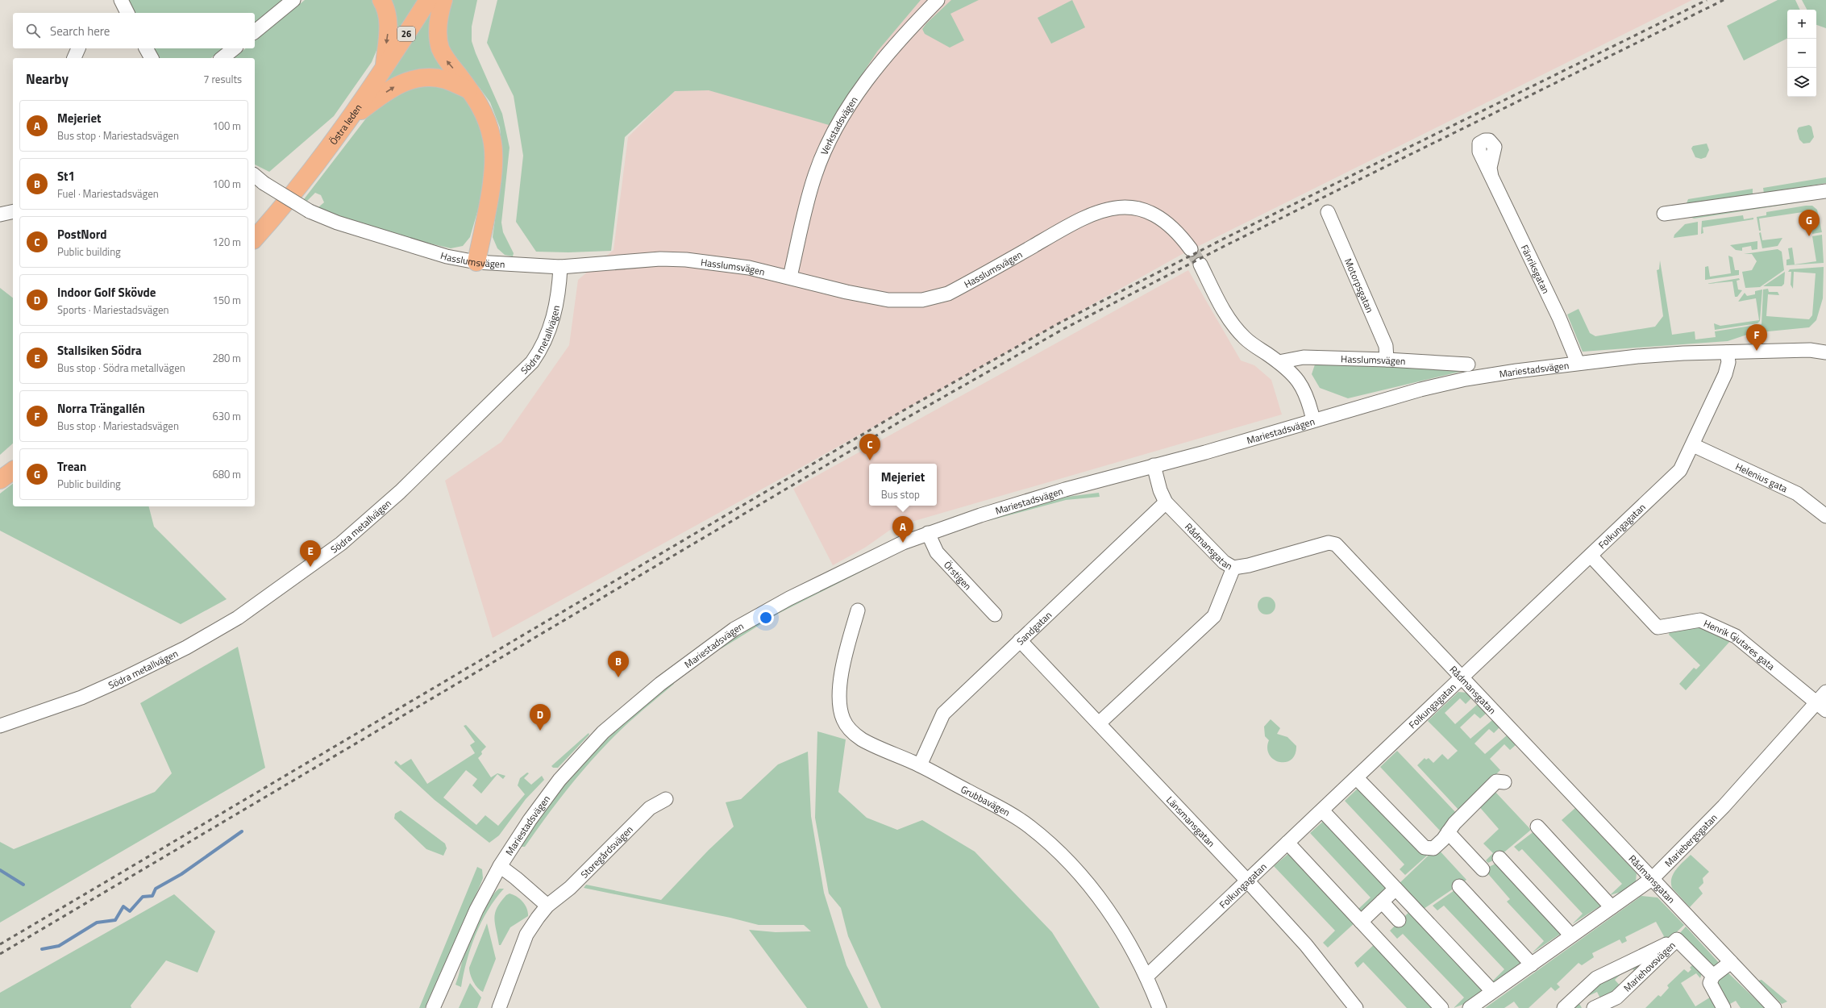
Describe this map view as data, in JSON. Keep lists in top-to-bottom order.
{
  "streets": {
    "highway": ["26", "Östra leden"],
    "street": [
      "Verkstadsvägen",
      "Hasslumsvägen",
      "Fänriksgatan",
      "Motorpsgatan",
      "Södra metallvägen",
      "Mariestadsvägen",
      "Helenius gata",
      "Folkungagatan",
      "Rådmansgatan",
      "Örstigen",
      "Sandgatan",
      "Henrik Gjutares gata",
      "Grubbavägen",
      "Länsmansgatan",
      "Mariebergsgatan",
      "Storegårdsvägen",
      "Mariehovsvägen"
    ]
  },
  "crossings": [
    ["Verkstadsvägen", "Hasslumsvägen"],
    ["Hasslumsvägen", "Motorpsgatan"],
    ["Hasslumsvägen", "Södra metallvägen"],
    ["Fänriksgatan", "Mariestadsvägen"],
    ["Mariestadsvägen", "Folkungagatan"],
    ["Mariestadsvägen", "Rådmansgatan"],
    ["Mariestadsvägen", "Örstigen"],
    ["Helenius gata", "Folkungagatan"],
    ["Folkungagatan", "Rådmansgatan"],
    ["Folkungagatan", "Henrik Gjutares gata"],
    ["Folkungagatan", "Grubbavägen"],
    ["Folkungagatan", "Länsmansgatan"],
    ["Rådmansgatan", "Sandgatan"],
    ["Rådmansgatan", "Mariebergsgatan"],
    ["Sandgatan", "Grubbavägen"],
    ["Sandgatan", "Länsmansgatan"],
    ["Henrik Gjutares gata", "Mariebergsgatan"]
  ],
  "page": {
    "map_buttons": ["+", "−"],
    "search": "Search here",
    "heading": ["Nearby", "7 results"],
    "list": [
      {
        "mark": "A",
        "name": "Mejeriet",
        "note": "Bus stop · Mariestadsvägen",
        "value": "100 m"
      },
      {
        "mark": "B",
        "name": "St1",
        "note": "Fuel · Mariestadsvägen",
        "value": "100 m"
      },
      {
        "mark": "C",
        "name": "PostNord",
        "note": "Public building",
        "value": "120 m"
      },
      {
        "mark": "D",
        "name": "Indoor Golf Skövde",
        "note": "Sports · Mariestadsvägen",
        "value": "150 m"
      },
      {
        "mark": "E",
        "name": "Stallsiken Södra",
        "note": "Bus stop · Södra metallvägen",
        "value": "280 m"
      },
      {
        "mark": "F",
        "name": "Norra Trängallén",
        "note": "Bus stop · Mariestadsvägen",
        "value": "630 m"
      },
      {
        "mark": "G",
        "name": "Trean",
        "note": "Public building",
        "value": "680 m"
      }
    ],
    "pins": [
      "G",
      "F",
      "C",
      "A",
      "E",
      "B",
      "D"
    ],
    "popup": ["Mejeriet", "Bus stop"]
  }
}
